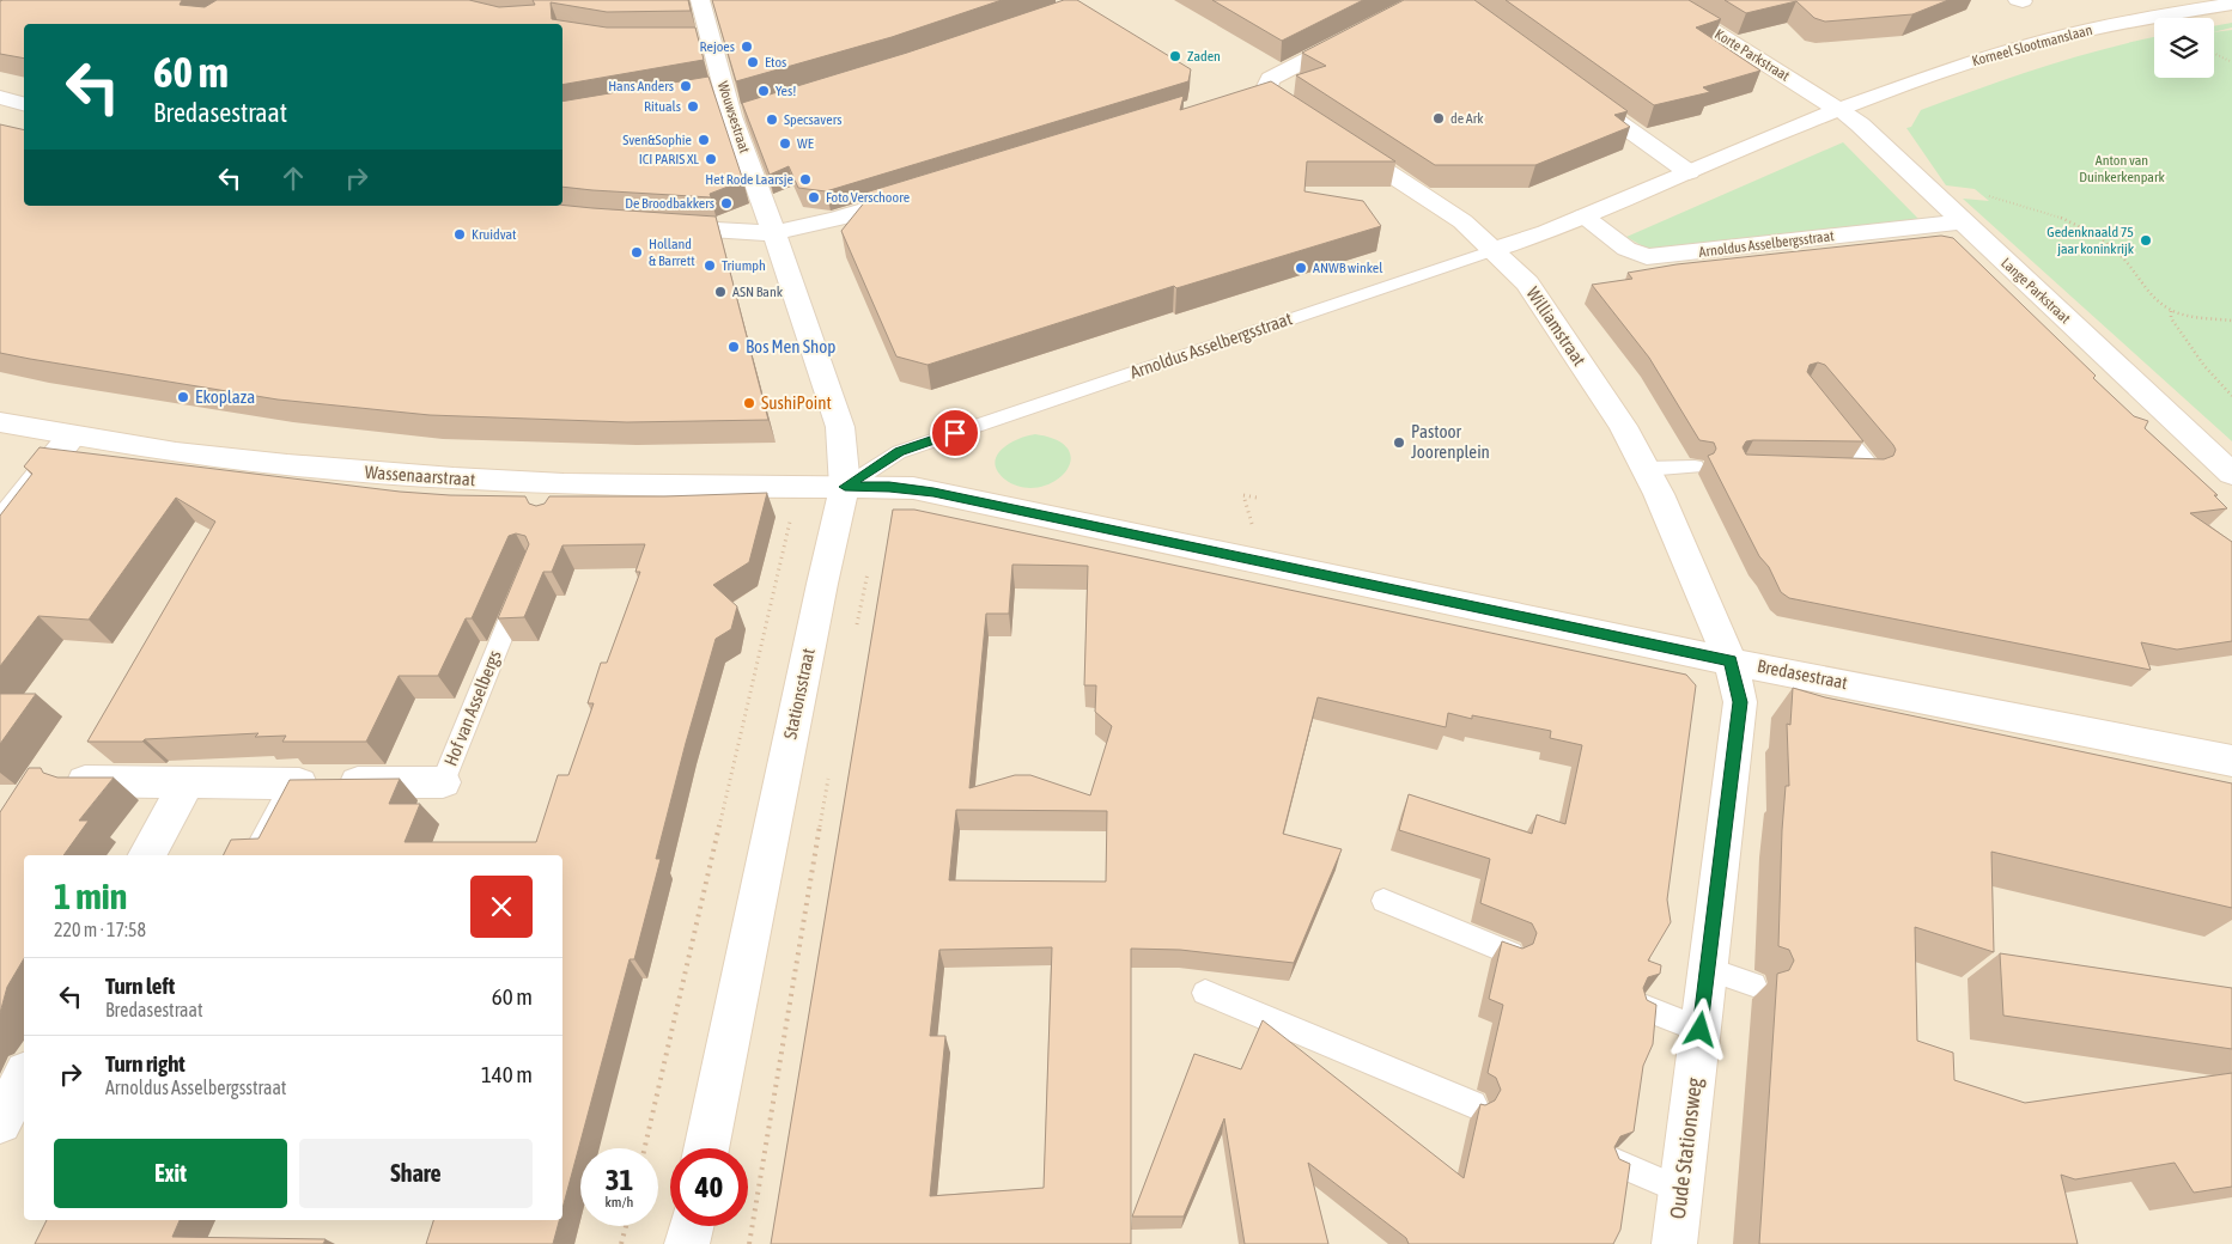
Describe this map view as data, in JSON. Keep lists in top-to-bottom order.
{
  "streets": {
    "street": [
      "Korneel Slootmanslaan",
      "Korte Parkstraat",
      "Wouwsestraat",
      "Arnoldus Asselbergsstraat",
      "Lange Parkstraat",
      "Williamstraat",
      "Wassenaarstraat",
      "Bredasestraat",
      "Stationsstraat",
      "Hof van Asselbergs",
      "Oude Stationsweg"
    ]
  },
  "crossings": [
    ["Korneel Slootmanslaan", "Korte Parkstraat"],
    ["Korneel Slootmanslaan", "Arnoldus Asselbergsstraat"],
    ["Korneel Slootmanslaan", "Lange Parkstraat"],
    ["Korte Parkstraat", "Arnoldus Asselbergsstraat"],
    ["Korte Parkstraat", "Lange Parkstraat"],
    ["Wouwsestraat", "Stationsstraat"],
    ["Arnoldus Asselbergsstraat", "Lange Parkstraat"],
    ["Arnoldus Asselbergsstraat", "Williamstraat"],
    ["Arnoldus Asselbergsstraat", "Wassenaarstraat"],
    ["Arnoldus Asselbergsstraat", "Bredasestraat"],
    ["Arnoldus Asselbergsstraat", "Stationsstraat"],
    ["Williamstraat", "Bredasestraat"],
    ["Williamstraat", "Oude Stationsweg"],
    ["Wassenaarstraat", "Bredasestraat"],
    ["Wassenaarstraat", "Stationsstraat"],
    ["Bredasestraat", "Stationsstraat"],
    ["Bredasestraat", "Oude Stationsweg"]
  ],
  "parks": ["Anton van Duinkerkenpark"],
  "places": [
    "Rejoes",
    "Zaden",
    "Etos",
    "Hans Anders",
    "Yes!",
    "Rituals",
    "de Ark",
    "Specsavers",
    "Sven&Sophie",
    "WE",
    "ICI PARIS XL",
    "Het Rode Laarsje",
    "Foto Verschoore",
    "De Broodbakkers",
    "Kruidvat",
    "Gedenknaald 75 jaar koninkrijk",
    "Holland & Barrett",
    "Triumph",
    "ANWB winkel",
    "ASN Bank",
    "Bos Men Shop",
    "Ekoplaza",
    "SushiPoint",
    "Pastoor Joorenplein"
  ],
  "page": {
    "turn": ["60 m", "Bredasestraat"],
    "heading": ["1 min", "220 m · 17:58"],
    "list": [
      {
        "name": "Turn left",
        "note": "Bredasestraat",
        "value": "60 m"
      },
      {
        "name": "Turn right",
        "note": "Arnoldus Asselbergsstraat",
        "value": "140 m"
      }
    ],
    "buttons": ["Exit", "Share"],
    "speed": "31 km/h",
    "limit": "40"
  }
}
